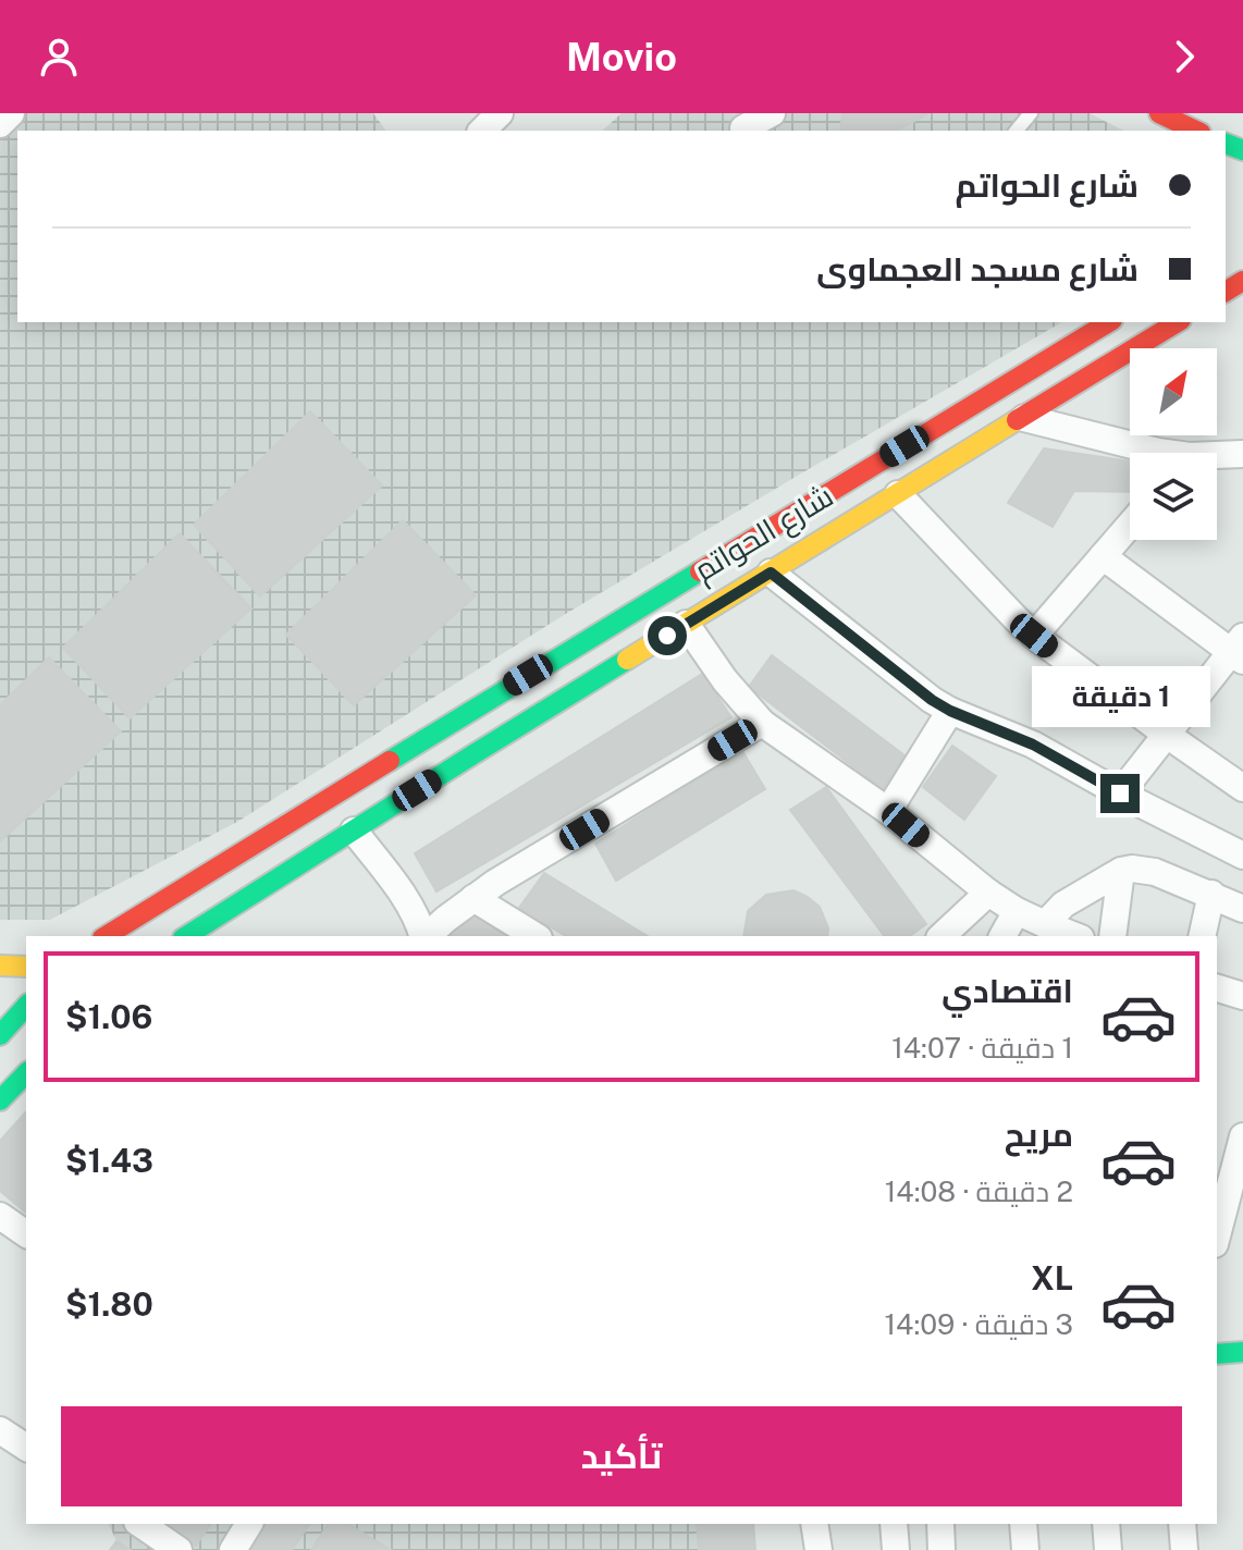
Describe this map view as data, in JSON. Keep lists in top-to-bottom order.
{
  "streets": {
    "main road": ["شارع الحواتم"]
  },
  "north": "top right",
  "page": {
    "header": "Movio",
    "banner": ["شارع الحواتم", "شارع مسجد العجماوى"],
    "bubble": "1 دقيقة",
    "list": [
      {
        "name": "اقتصادي",
        "note": "1 دقيقة · 14:07",
        "value": "$1.06"
      },
      {
        "name": "مريح",
        "note": "2 دقيقة · 14:08",
        "value": "$1.43"
      },
      {
        "name": "XL",
        "note": "3 دقيقة · 14:09",
        "value": "$1.80"
      }
    ],
    "buttons": "تأكيد"
  }
}
